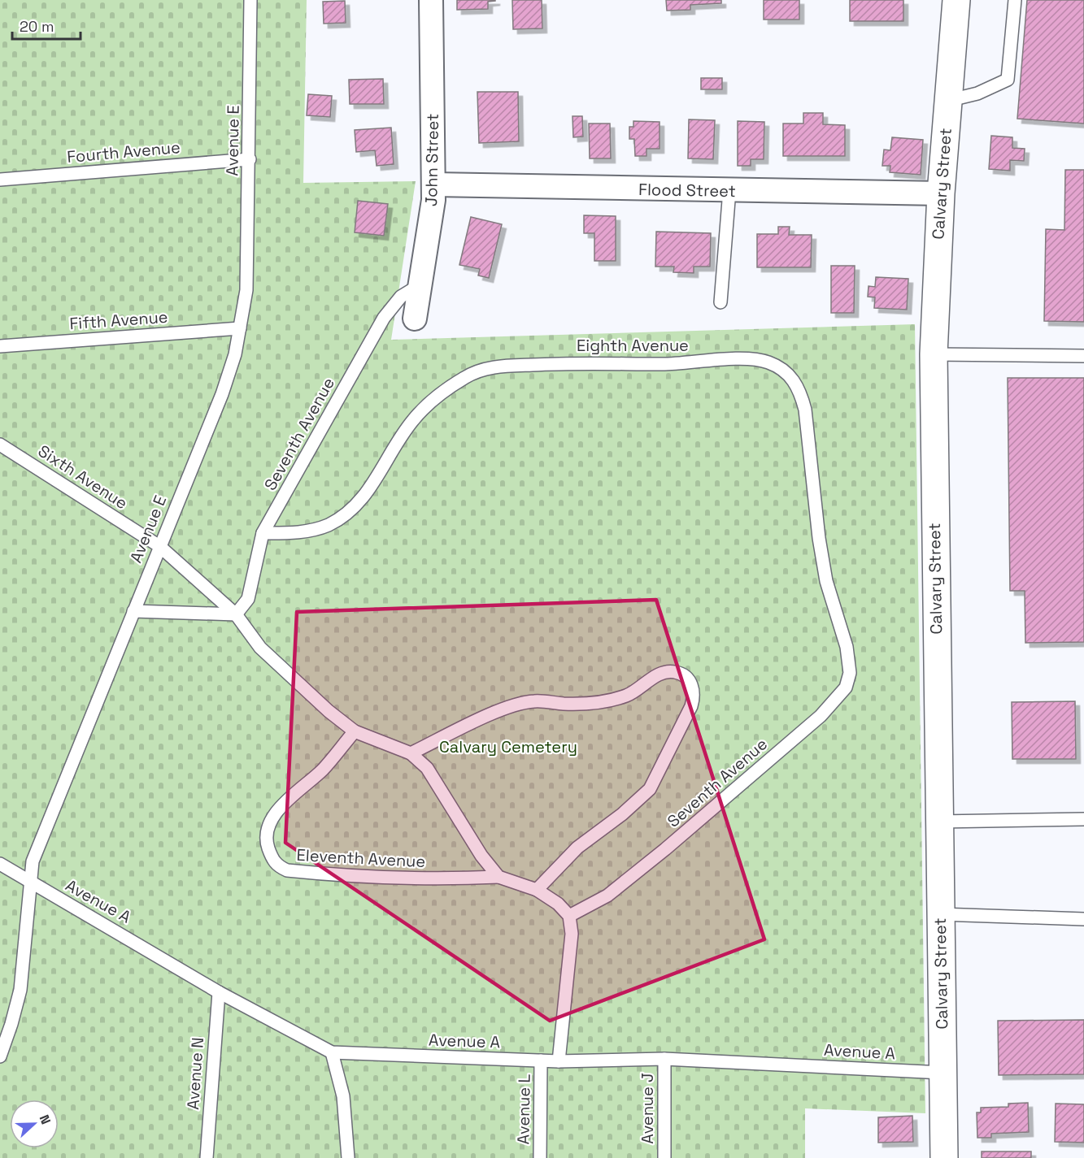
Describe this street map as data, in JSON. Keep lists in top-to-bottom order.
{
  "streets": {
    "street": ["John Street", "Calvary Street", "Flood Street"],
    "lane": [
      "Avenue E",
      "Fourth Avenue",
      "Fifth Avenue",
      "Eighth Avenue",
      "Seventh Avenue",
      "Sixth Avenue",
      "Eleventh Avenue",
      "Avenue A",
      "Avenue N",
      "Avenue J",
      "Avenue L"
    ]
  },
  "crossings": [
    ["Avenue E", "Fourth Avenue"],
    ["Avenue E", "Fifth Avenue"],
    ["Avenue E", "Sixth Avenue"],
    ["Avenue E", "Avenue A"],
    ["John Street", "Flood Street"],
    ["John Street", "Seventh Avenue"],
    ["Calvary Street", "Flood Street"],
    ["Calvary Street", "Avenue A"],
    ["Eighth Avenue", "Seventh Avenue"],
    ["Seventh Avenue", "Sixth Avenue"],
    ["Avenue A", "Avenue N"],
    ["Avenue A", "Avenue J"],
    ["Avenue A", "Avenue L"]
  ],
  "parks": ["Calvary Cemetery"],
  "scale_bar": "20 m",
  "north": "right"
}
